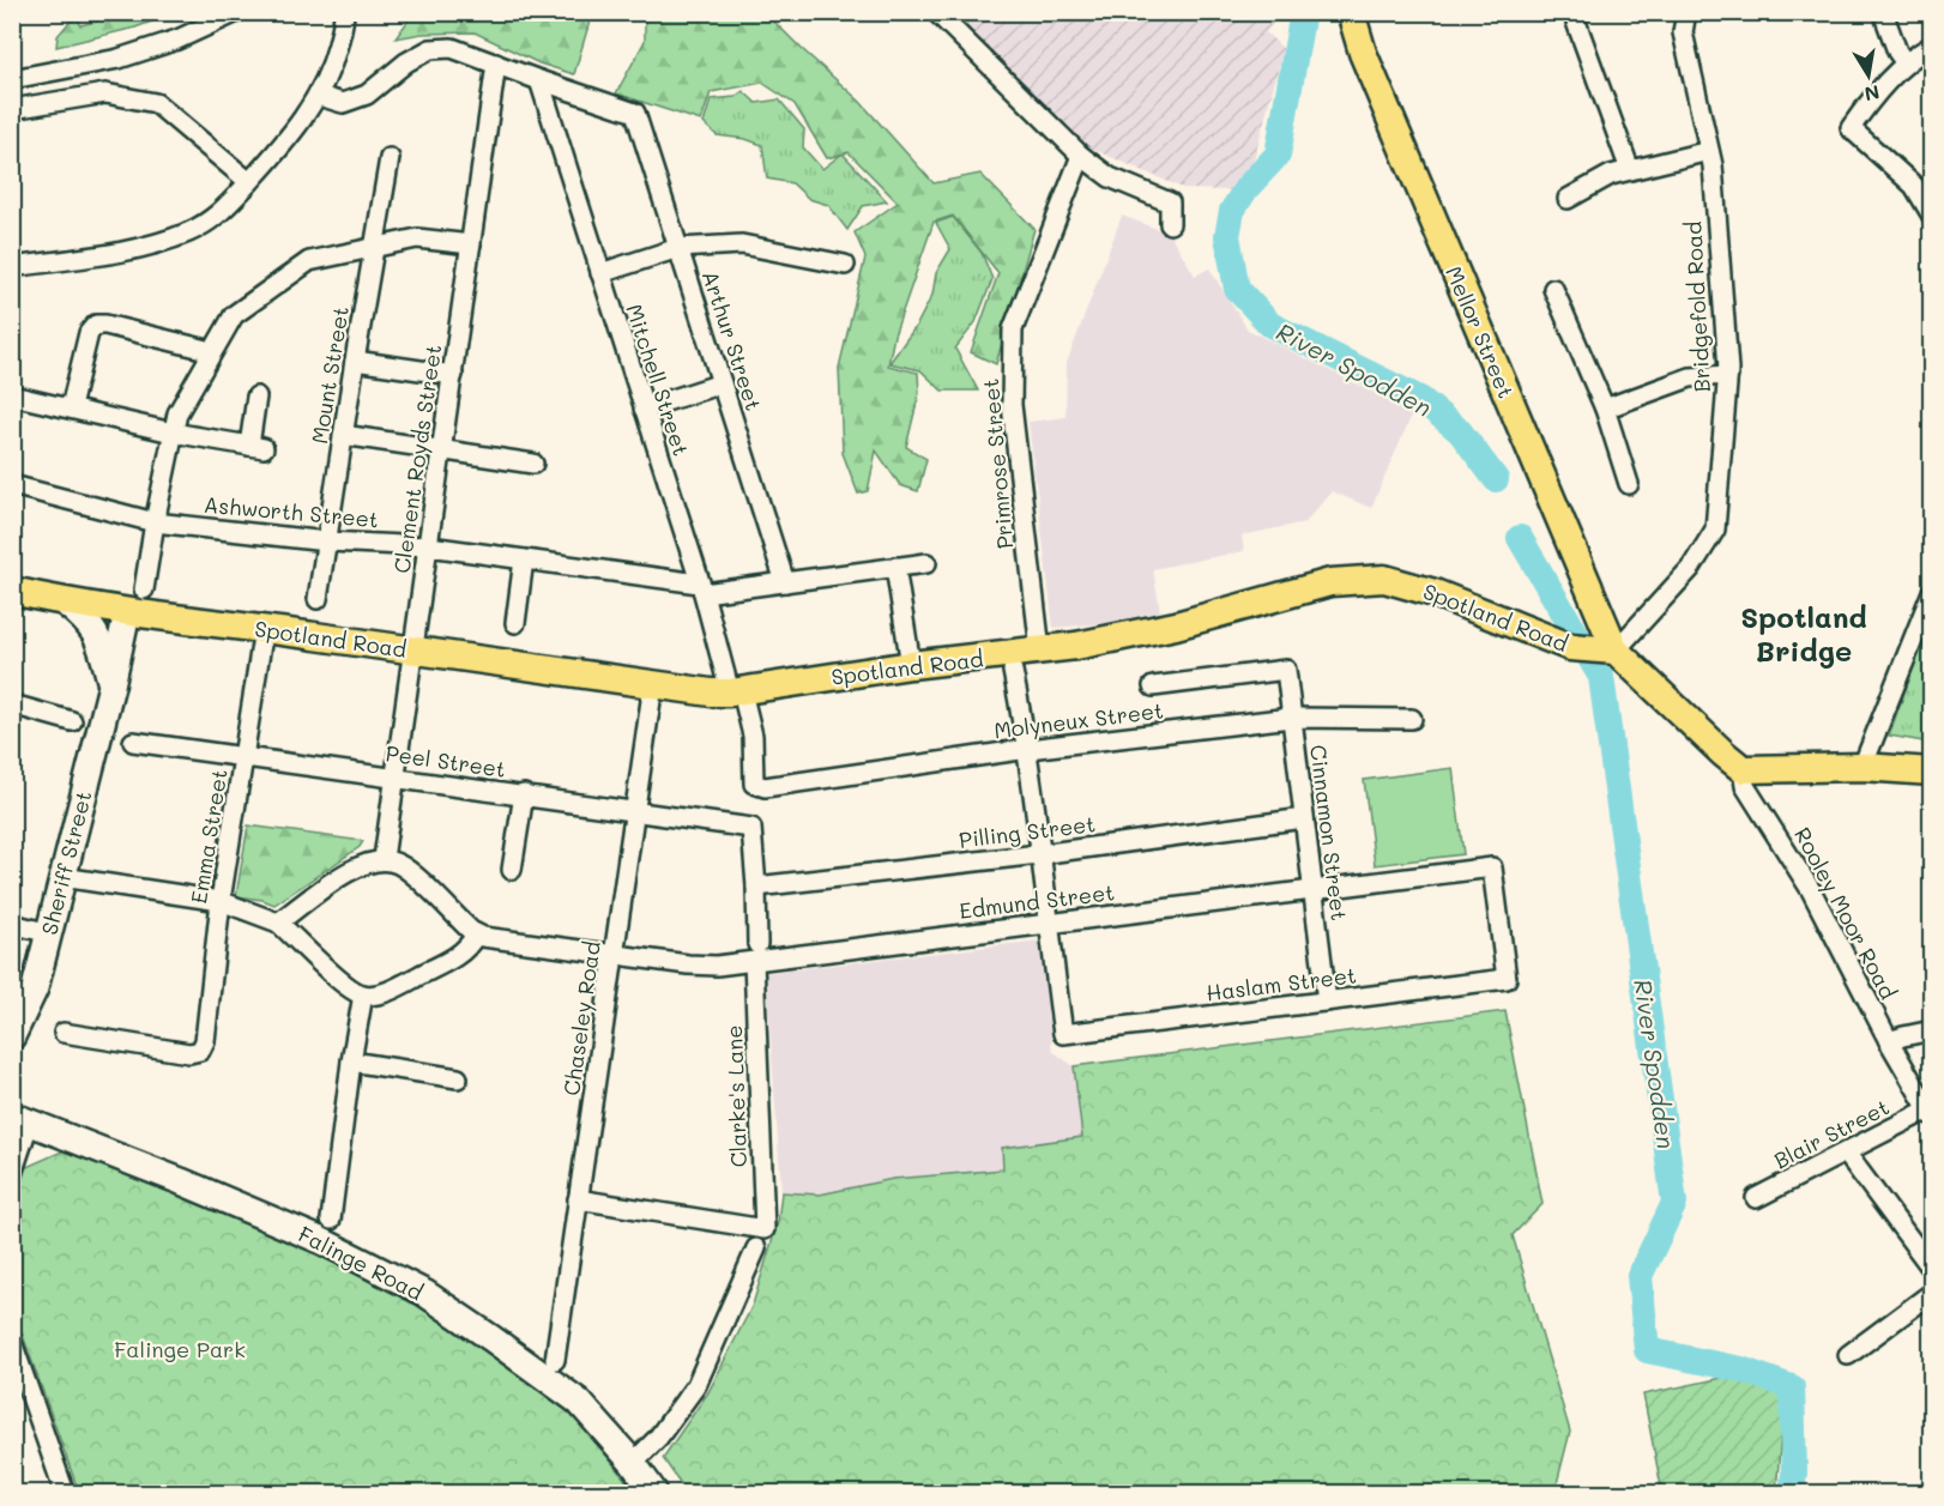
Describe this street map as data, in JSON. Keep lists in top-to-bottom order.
{
  "streets": {
    "main road": [
      "Mellor Street",
      "Spotland Road",
      "Sheriff Street",
      "Falinge Road"
    ],
    "street": [
      "Bridgefold Road",
      "Arthur Street",
      "Mount Street",
      "Mitchell Street",
      "Clement Royds Street",
      "Primrose Street",
      "Ashworth Street",
      "Molyneux Street",
      "Peel Street",
      "Pilling Street",
      "Cinnamon Street",
      "Emma Street",
      "Edmund Street",
      "Rooley Moor Road",
      "Haslam Street",
      "Chaseley Road",
      "Clarke's Lane",
      "Blair Street"
    ]
  },
  "crossings": [
    ["Bridgefold Road", "Mellor Street"],
    ["Bridgefold Road", "Spotland Road"],
    ["Mellor Street", "Spotland Road"],
    ["Arthur Street", "Mitchell Street"],
    ["Arthur Street", "Ashworth Street"],
    ["Mount Street", "Ashworth Street"],
    ["Mitchell Street", "Ashworth Street"],
    ["Mitchell Street", "Spotland Road"],
    ["Mitchell Street", "Molyneux Street"],
    ["Clement Royds Street", "Ashworth Street"],
    ["Clement Royds Street", "Spotland Road"],
    ["Clement Royds Street", "Peel Street"],
    ["Primrose Street", "Spotland Road"],
    ["Spotland Road", "Molyneux Street"],
    ["Spotland Road", "Emma Street"],
    ["Spotland Road", "Sheriff Street"],
    ["Spotland Road", "Chaseley Road"],
    ["Molyneux Street", "Cinnamon Street"],
    ["Peel Street", "Emma Street"],
    ["Peel Street", "Chaseley Road"],
    ["Peel Street", "Clarke's Lane"],
    ["Pilling Street", "Cinnamon Street"],
    ["Pilling Street", "Clarke's Lane"],
    ["Cinnamon Street", "Edmund Street"],
    ["Cinnamon Street", "Haslam Street"],
    ["Edmund Street", "Haslam Street"],
    ["Edmund Street", "Chaseley Road"],
    ["Edmund Street", "Clarke's Lane"],
    ["Rooley Moor Road", "Blair Street"],
    ["Chaseley Road", "Clarke's Lane"]
  ],
  "districts": ["Spotland Bridge"],
  "water": ["River Spodden"],
  "parks": ["Falinge Park"],
  "north": "bottom"
}
